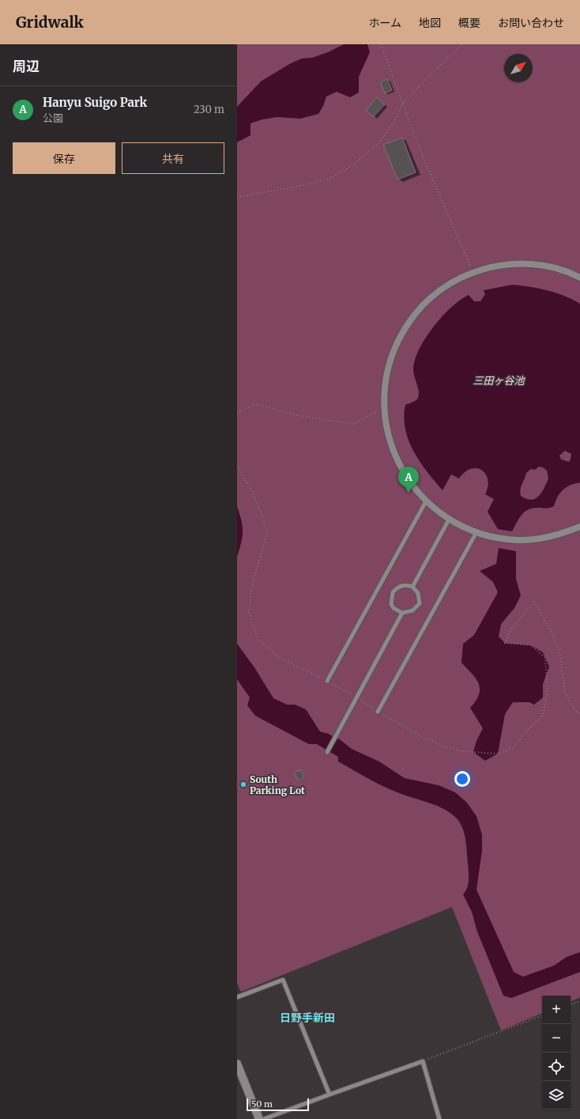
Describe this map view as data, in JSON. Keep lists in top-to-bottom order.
{
  "districts": ["日野手新田"],
  "water": ["三田ヶ谷池"],
  "places": ["South Parking Lot"],
  "scale_bar": "50 m",
  "north": "top right",
  "page": {
    "header": "Gridwalk",
    "nav": [
      "ホーム",
      "地図",
      "概要",
      "お問い合わせ"
    ],
    "heading": "周辺",
    "list": [
      {
        "mark": "A",
        "name": "Hanyu Suigo Park",
        "note": "公園",
        "value": "230 m"
      }
    ],
    "buttons": ["保存", "共有"],
    "pins": "A",
    "map_buttons": ["+", "−"],
    "scale": "50 m"
  }
}
